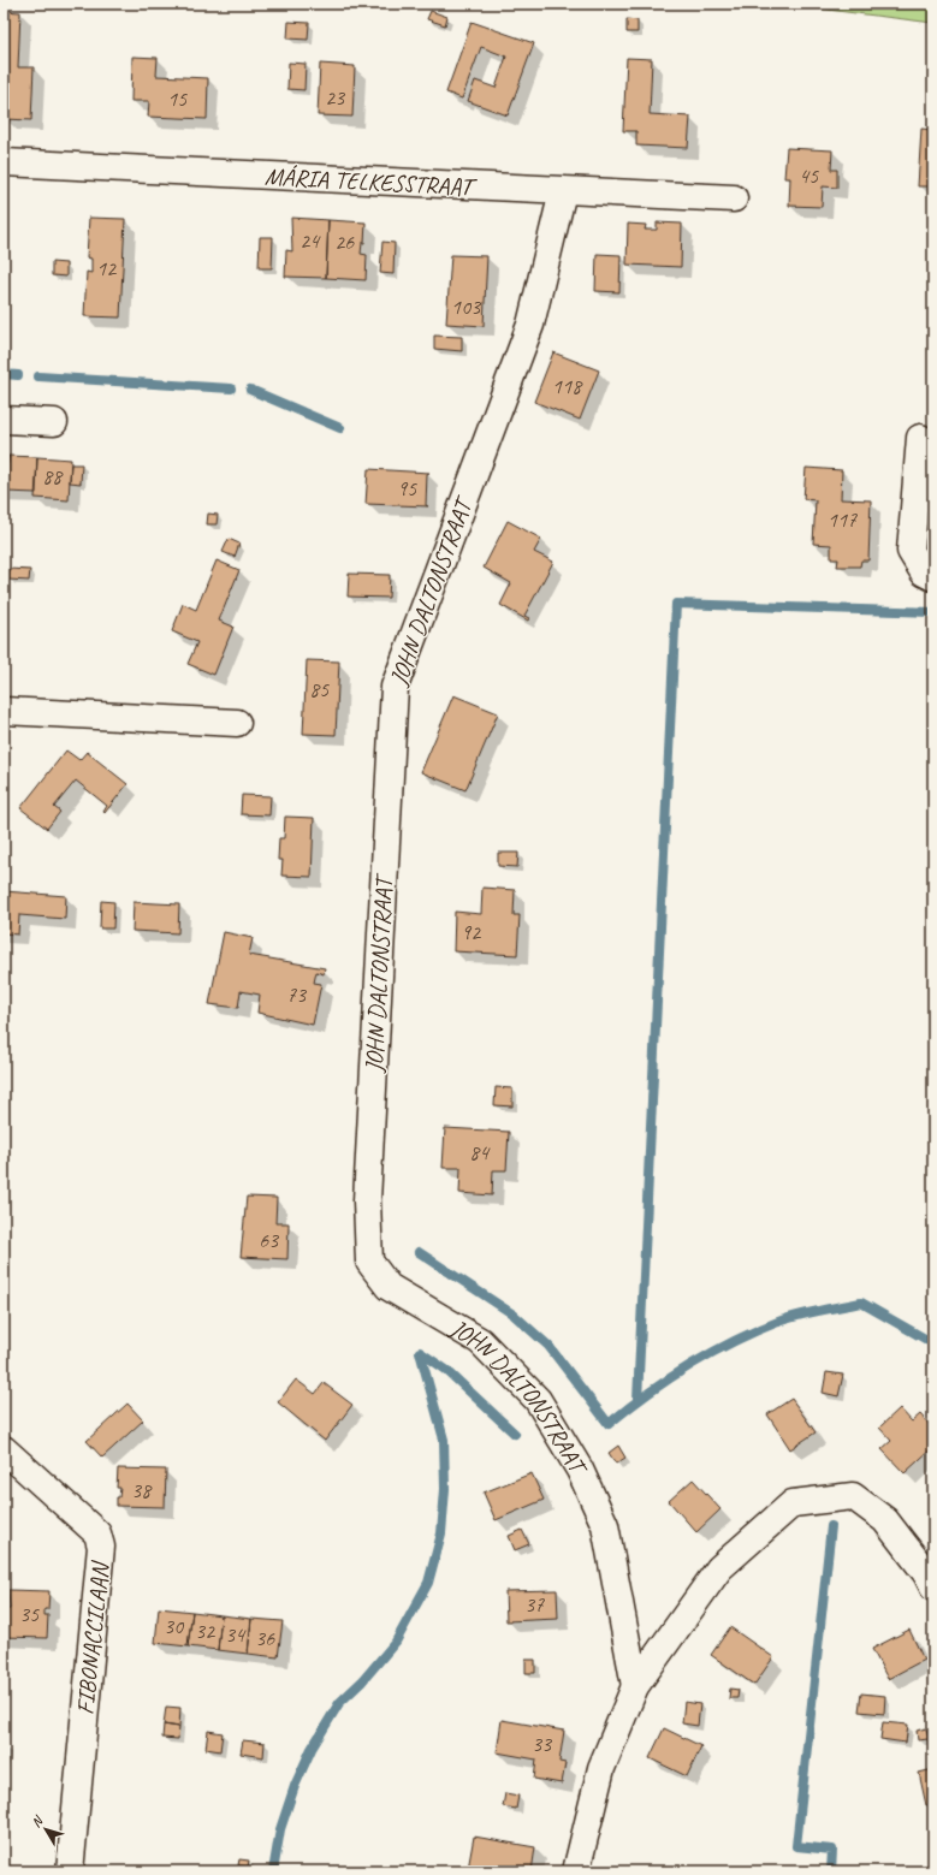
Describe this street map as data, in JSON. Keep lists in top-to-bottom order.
{
  "streets": {
    "street": ["MÁRIA TELKESSTRAAT", "JOHN DALTONSTRAAT", "FIBONACCILAAN"]
  },
  "crossings": [
    ["MÁRIA TELKESSTRAAT", "JOHN DALTONSTRAAT"]
  ],
  "house_numbers": [
    "23",
    "15",
    "45",
    "24",
    "26",
    "12",
    "103",
    "118",
    "88",
    "95",
    "117",
    "85",
    "92",
    "73",
    "84",
    "63",
    "38",
    "37",
    "35",
    "30",
    "32",
    "34",
    "36",
    "33"
  ],
  "north": "top left"
}
